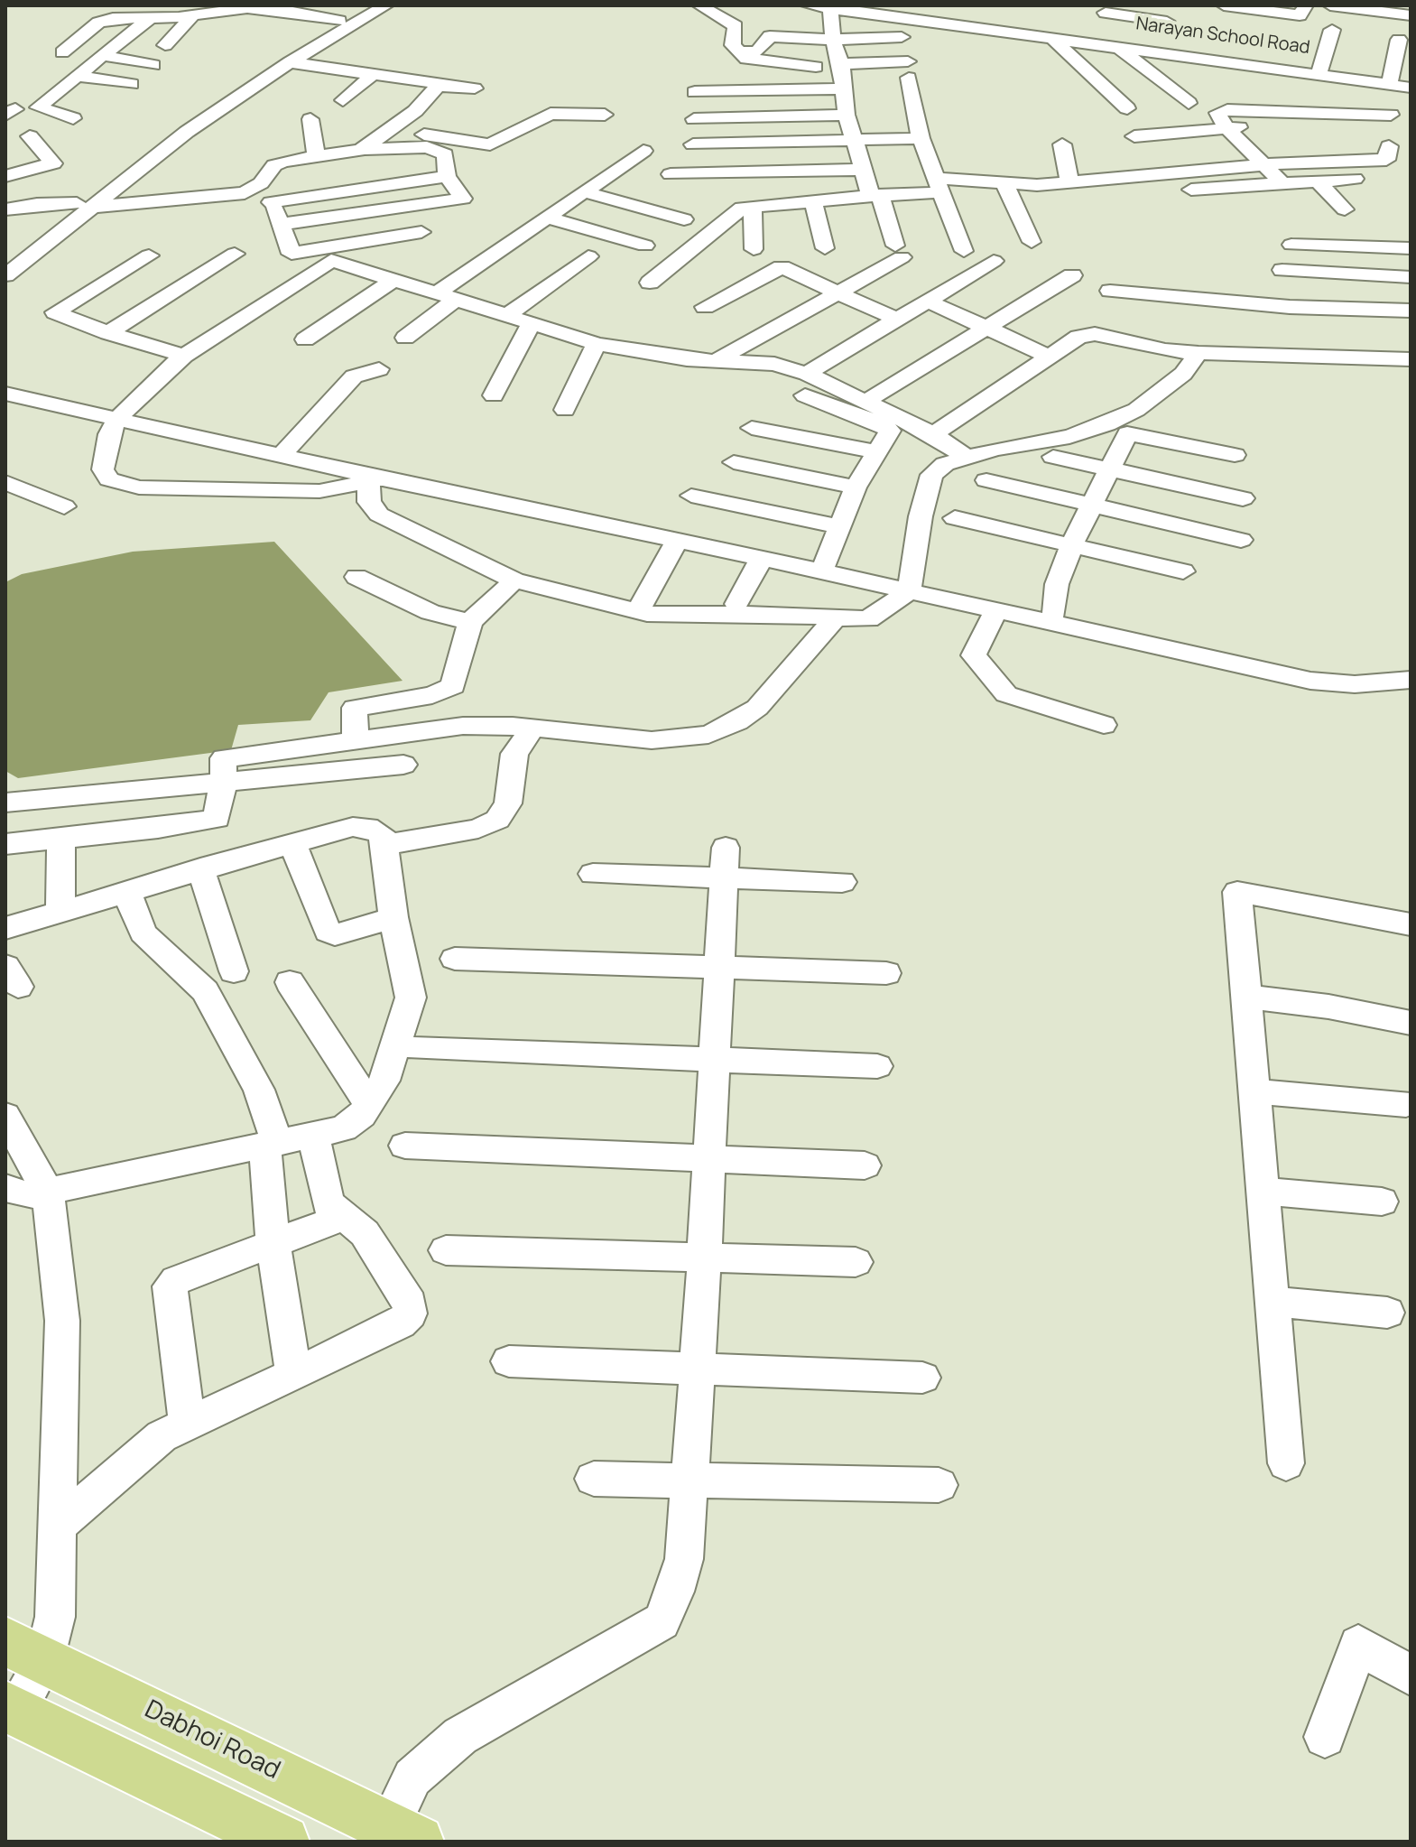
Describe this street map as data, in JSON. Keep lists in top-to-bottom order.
{
  "streets": {
    "main road": ["Dabhoi Road"],
    "street": ["Narayan School Road"]
  }
}
